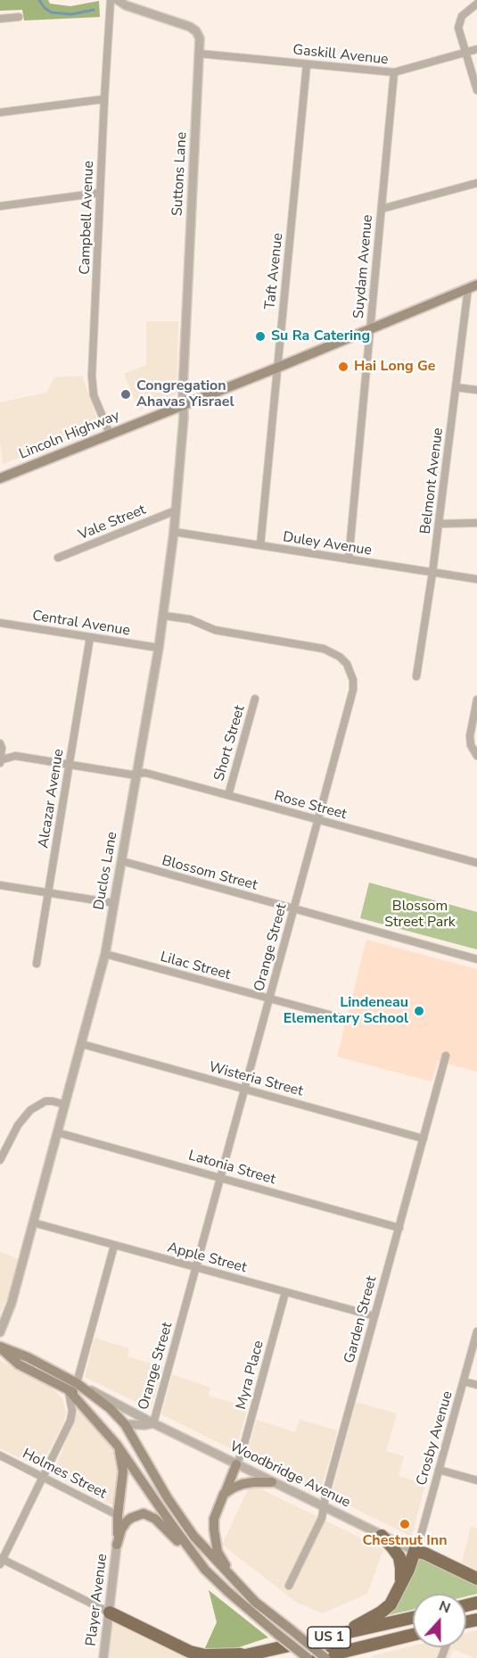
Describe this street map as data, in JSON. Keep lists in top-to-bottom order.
{
  "streets": {
    "highway": ["US 1"],
    "main road": ["Lincoln Highway", "Woodbridge Avenue"],
    "street": [
      "Gaskill Avenue",
      "Suttons Lane",
      "Campbell Avenue",
      "Suydam Avenue",
      "Taft Avenue",
      "Belmont Avenue",
      "Vale Street",
      "Duley Avenue",
      "Central Avenue",
      "Short Street",
      "Alcazar Avenue",
      "Rose Street",
      "Duclos Lane",
      "Blossom Street",
      "Orange Street",
      "Lilac Street",
      "Wisteria Street",
      "Latonia Street",
      "Apple Street",
      "Garden Street",
      "Myra Place",
      "Crosby Avenue",
      "Holmes Street",
      "Player Avenue"
    ]
  },
  "crossings": [
    ["Gaskill Avenue", "Suttons Lane"],
    ["Gaskill Avenue", "Suydam Avenue"],
    ["Gaskill Avenue", "Taft Avenue"],
    ["Suttons Lane", "Lincoln Highway"],
    ["Suttons Lane", "Duclos Lane"],
    ["Campbell Avenue", "Lincoln Highway"],
    ["Suydam Avenue", "Lincoln Highway"],
    ["Suydam Avenue", "Duley Avenue"],
    ["Taft Avenue", "Lincoln Highway"],
    ["Taft Avenue", "Duley Avenue"],
    ["Lincoln Highway", "Belmont Avenue"],
    ["Lincoln Highway", "Duclos Lane"],
    ["Belmont Avenue", "Duley Avenue"],
    ["Vale Street", "Duclos Lane"],
    ["Duley Avenue", "Duclos Lane"],
    ["Central Avenue", "Alcazar Avenue"],
    ["Central Avenue", "Duclos Lane"],
    ["Short Street", "Rose Street"],
    ["Alcazar Avenue", "Rose Street"],
    ["Rose Street", "Duclos Lane"],
    ["Rose Street", "Orange Street"],
    ["Duclos Lane", "Blossom Street"],
    ["Duclos Lane", "Orange Street"],
    ["Duclos Lane", "Lilac Street"],
    ["Duclos Lane", "Wisteria Street"],
    ["Duclos Lane", "Latonia Street"],
    ["Duclos Lane", "Apple Street"],
    ["Blossom Street", "Orange Street"],
    ["Orange Street", "Lilac Street"],
    ["Orange Street", "Wisteria Street"],
    ["Orange Street", "Latonia Street"],
    ["Orange Street", "Apple Street"],
    ["Orange Street", "Woodbridge Avenue"],
    ["Wisteria Street", "Garden Street"],
    ["Latonia Street", "Garden Street"],
    ["Apple Street", "Garden Street"],
    ["Apple Street", "Myra Place"],
    ["Garden Street", "Woodbridge Avenue"],
    ["Myra Place", "Woodbridge Avenue"],
    ["Crosby Avenue", "Woodbridge Avenue"]
  ],
  "parks": ["Blossom Street Park"],
  "places": [
    "Su Ra Catering",
    "Hai Long Ge",
    "Congregation Ahavas Yisrael",
    "Lindeneau Elementary School",
    "Chestnut Inn"
  ],
  "north": "top"
}
